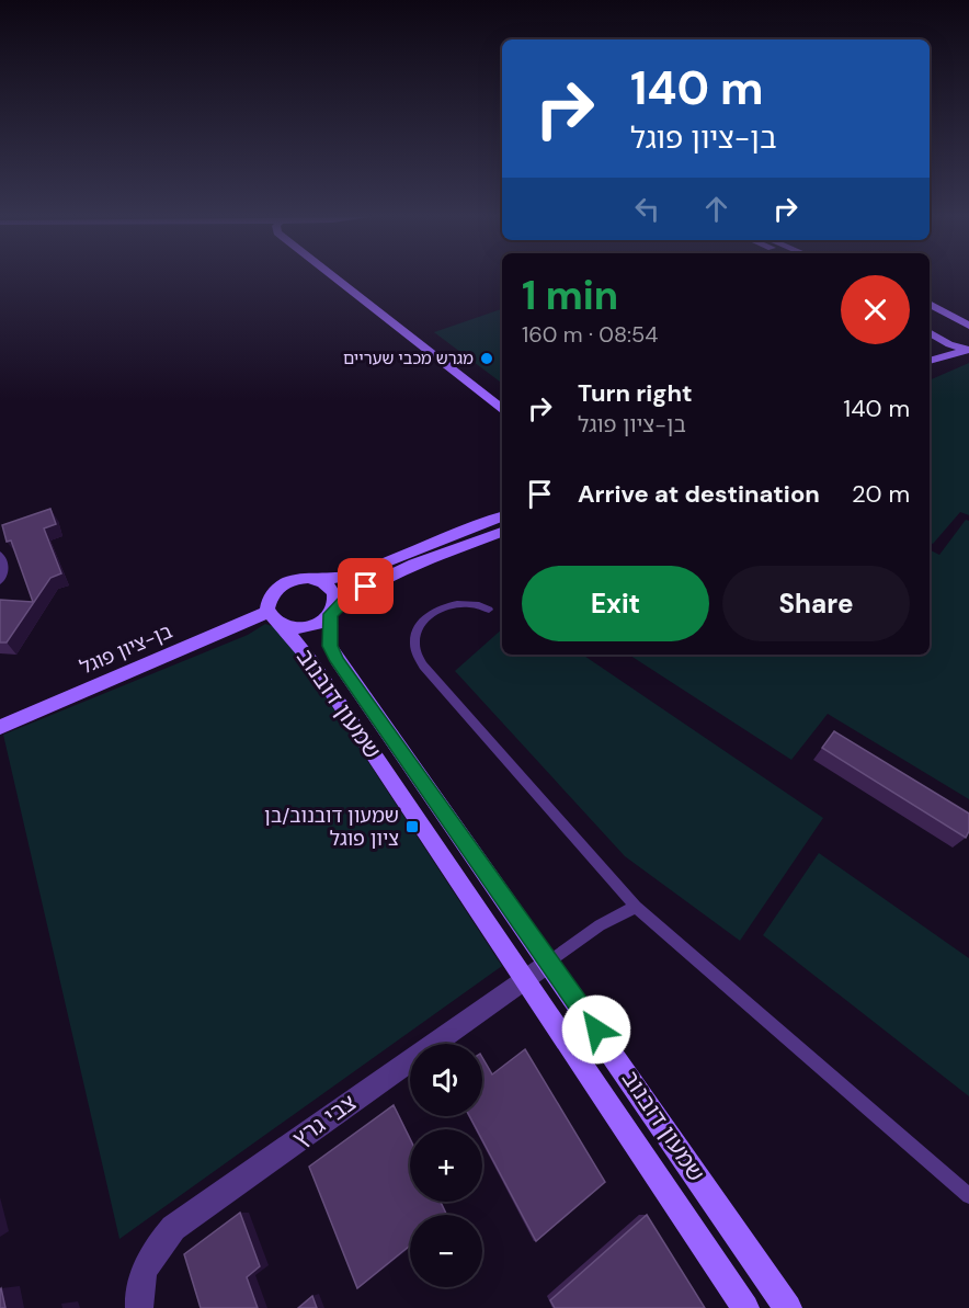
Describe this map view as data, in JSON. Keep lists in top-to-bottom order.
{
  "streets": {
    "street": ["בן-ציון פוגל", "שמעון דובנוב", "צבי גרץ"]
  },
  "crossings": [
    ["בן-ציון פוגל", "שמעון דובנוב"],
    ["שמעון דובנוב", "צבי גרץ"]
  ],
  "places": {
    "other": ["מגרש מכבי שעריים"],
    "transit": ["שמעון דובנוב/בן ציון פוגל"]
  },
  "page": {
    "turn": ["140 m", "בן-ציון פוגל"],
    "heading": ["1 min", "160 m · 08:54"],
    "list": [
      {
        "name": "Turn right",
        "note": "בן-ציון פוגל",
        "value": "140 m"
      },
      {
        "name": "Arrive at destination",
        "value": "20 m"
      }
    ],
    "buttons": ["Exit", "Share"],
    "map_buttons": ["+", "−"]
  }
}
